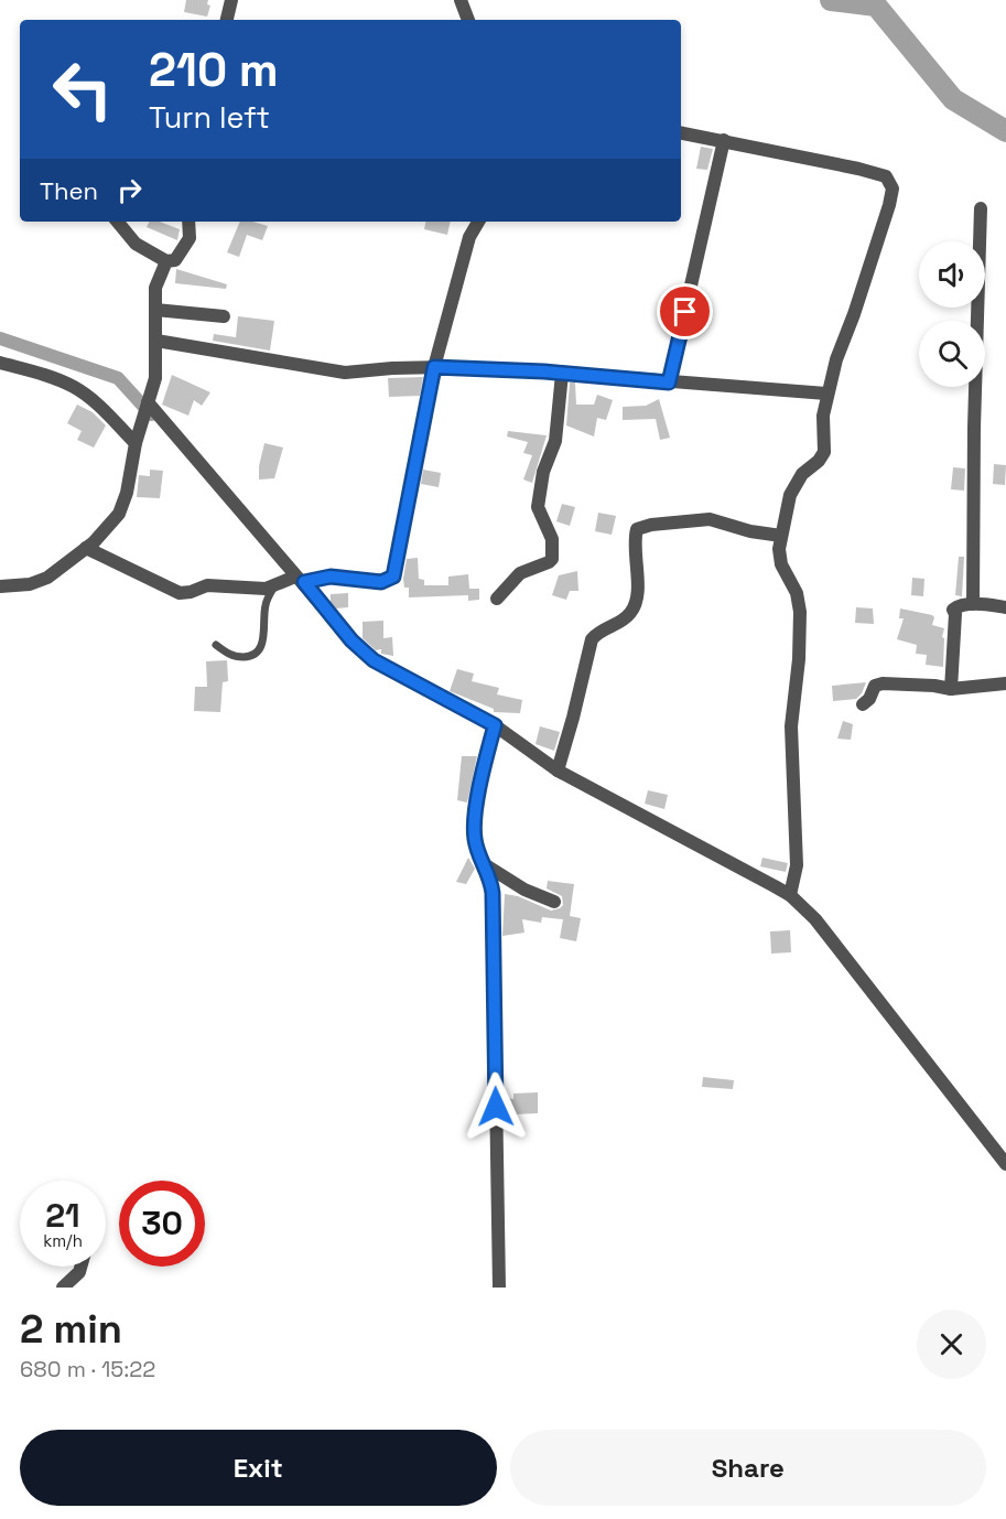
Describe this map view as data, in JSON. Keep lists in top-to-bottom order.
{
  "page": {
    "turn": ["210 m", "Turn left"],
    "then": "Then",
    "speed": "21 km/h",
    "limit": "30",
    "heading": ["2 min", "680 m · 15:22"],
    "buttons": ["Exit", "Share"]
  }
}
